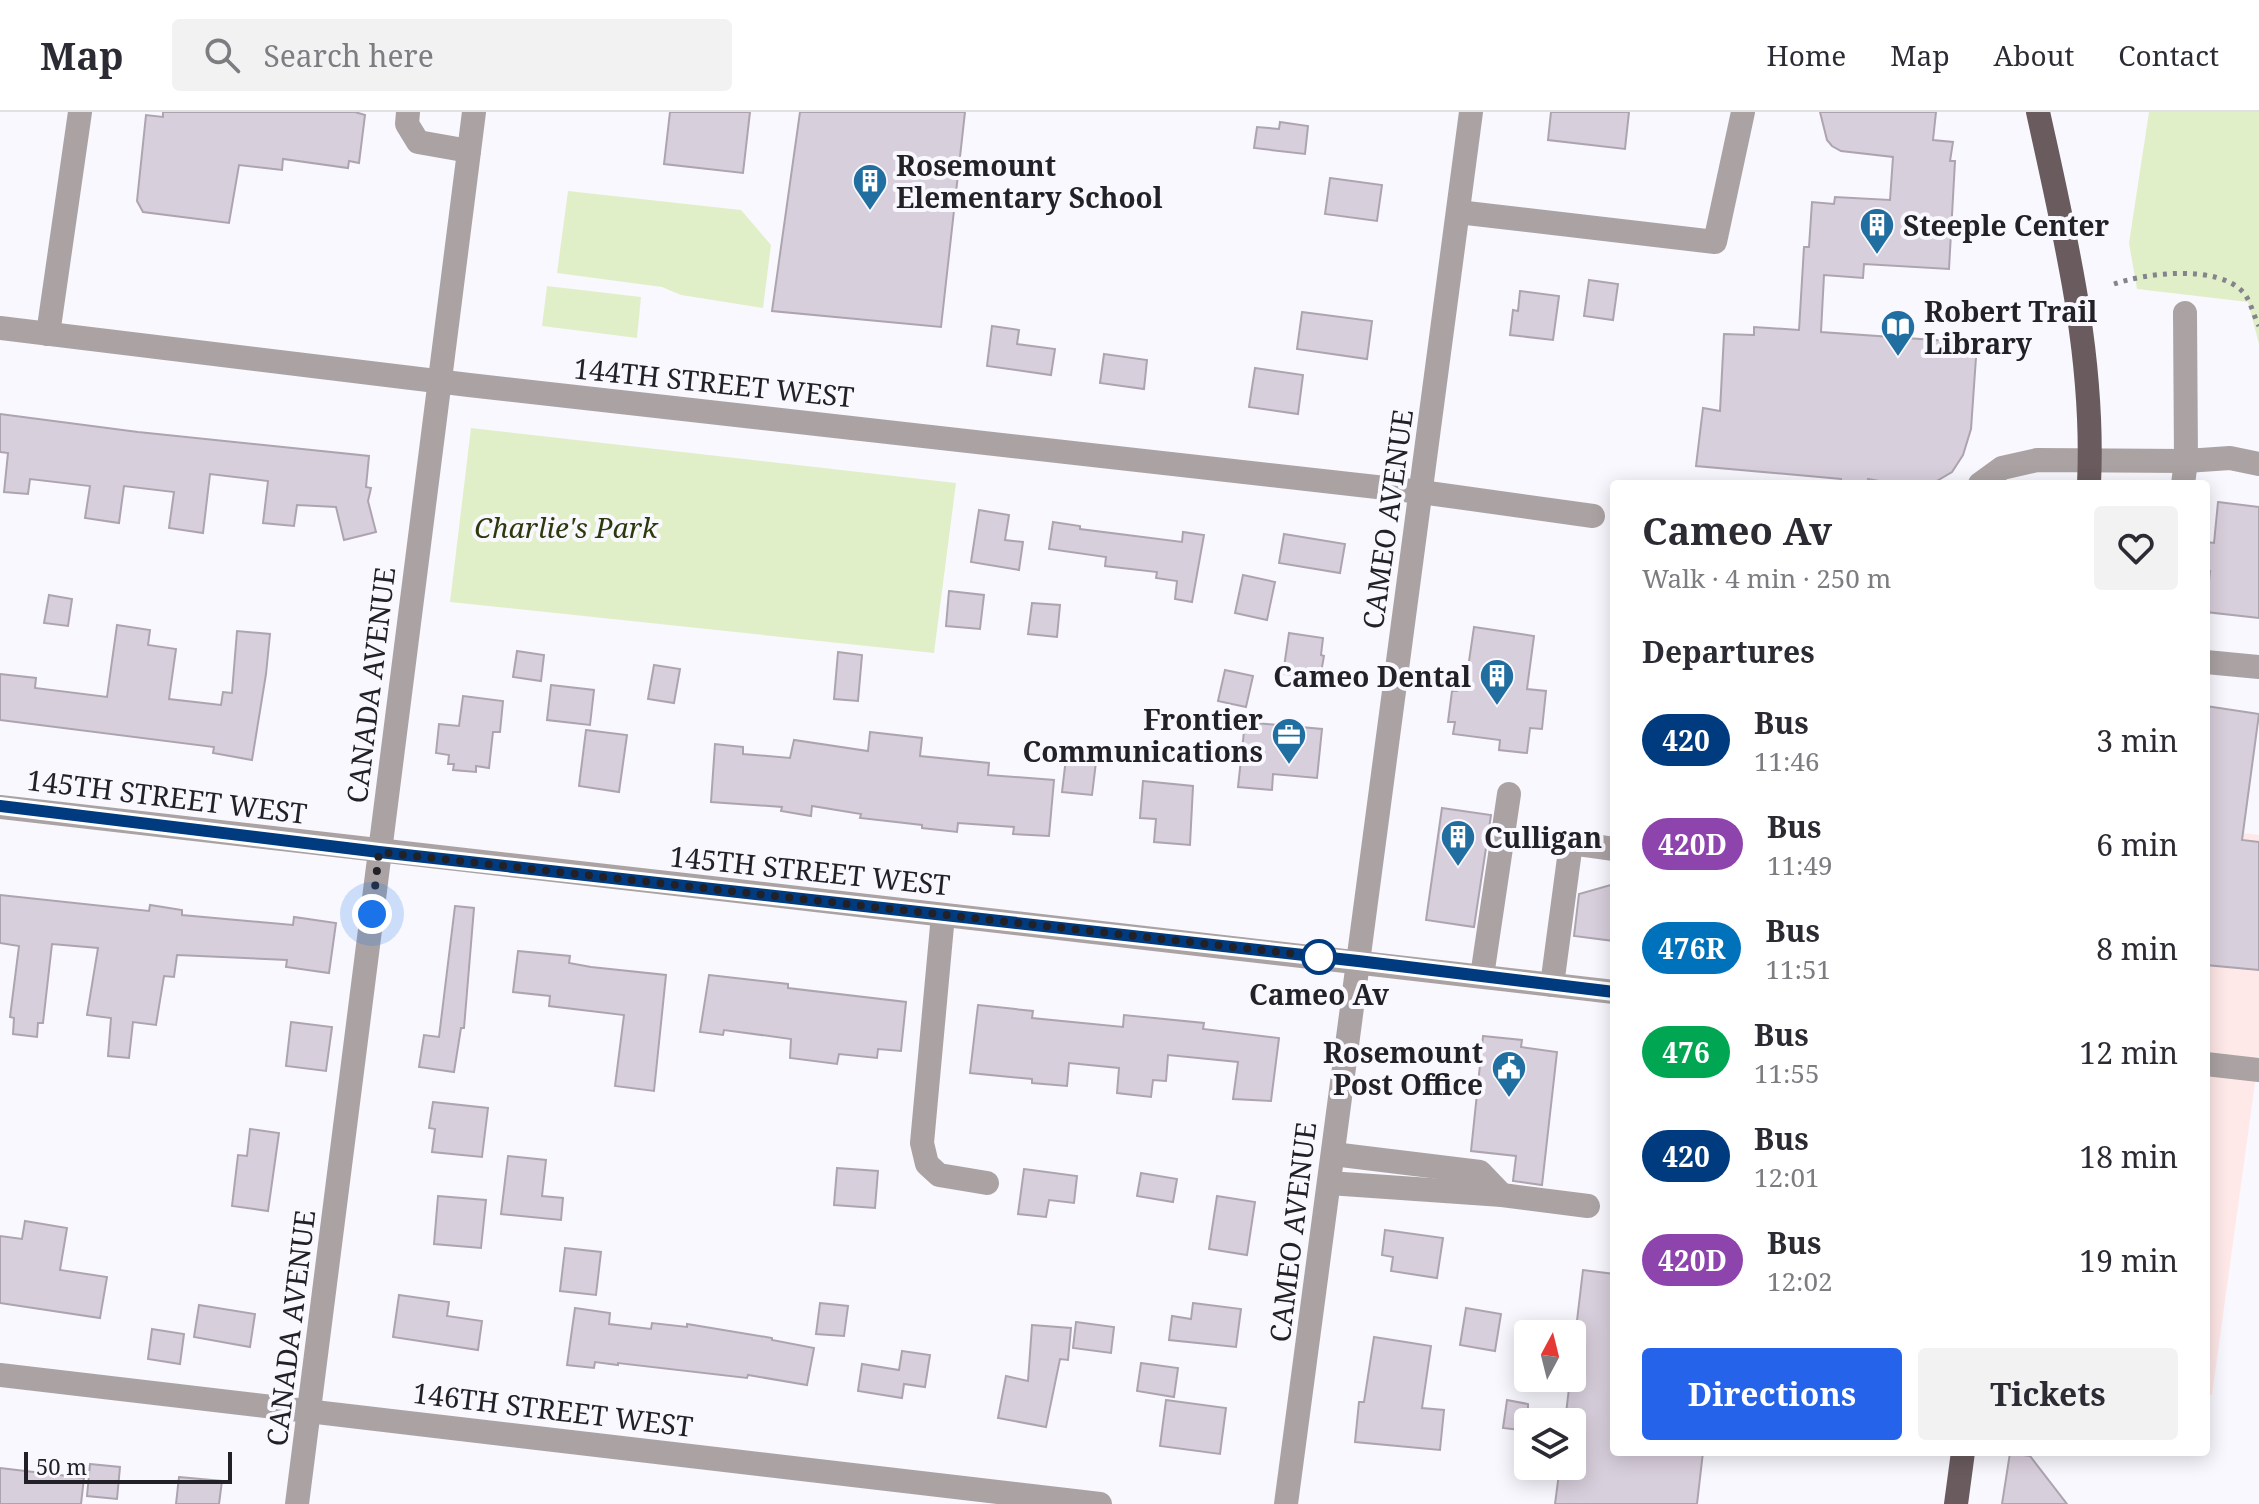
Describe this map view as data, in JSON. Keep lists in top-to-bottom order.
{
  "streets": {
    "street": [
      "144TH STREET WEST",
      "CAMEO AVENUE",
      "CANADA AVENUE",
      "145TH STREET WEST",
      "146TH STREET WEST"
    ]
  },
  "crossings": [
    ["144TH STREET WEST", "CAMEO AVENUE"],
    ["144TH STREET WEST", "CANADA AVENUE"],
    ["CAMEO AVENUE", "145TH STREET WEST"],
    ["CANADA AVENUE", "145TH STREET WEST"],
    ["CANADA AVENUE", "146TH STREET WEST"]
  ],
  "parks": ["Charlie's Park"],
  "places": {
    "building": [
      "Rosemount Elementary School",
      "Steeple Center",
      "Cameo Dental",
      "Culligan"
    ],
    "library": ["Robert Trail Library"],
    "office": ["Frontier Communications"],
    "other": ["Cameo Av"],
    "public building": ["Rosemount Post Office"]
  },
  "lines": ["bus line 420"],
  "scale_bar": "50 m",
  "north": "top",
  "page": {
    "header": "Map",
    "search": "Search here",
    "nav": [
      "Home",
      "Map",
      "About",
      "Contact"
    ],
    "heading": [
      ["Cameo Av", "Walk · 4 min · 250 m"],
      "Departures"
    ],
    "list": [
      {
        "mark": "420",
        "name": "Bus",
        "note": "11:46",
        "value": "3 min"
      },
      {
        "mark": "420D",
        "name": "Bus",
        "note": "11:49",
        "value": "6 min"
      },
      {
        "mark": "476R",
        "name": "Bus",
        "note": "11:51",
        "value": "8 min"
      },
      {
        "mark": "476",
        "name": "Bus",
        "note": "11:55",
        "value": "12 min"
      },
      {
        "mark": "420",
        "name": "Bus",
        "note": "12:01",
        "value": "18 min"
      },
      {
        "mark": "420D",
        "name": "Bus",
        "note": "12:02",
        "value": "19 min"
      }
    ],
    "buttons": ["Directions", "Tickets"],
    "scale": "50 m"
  }
}
